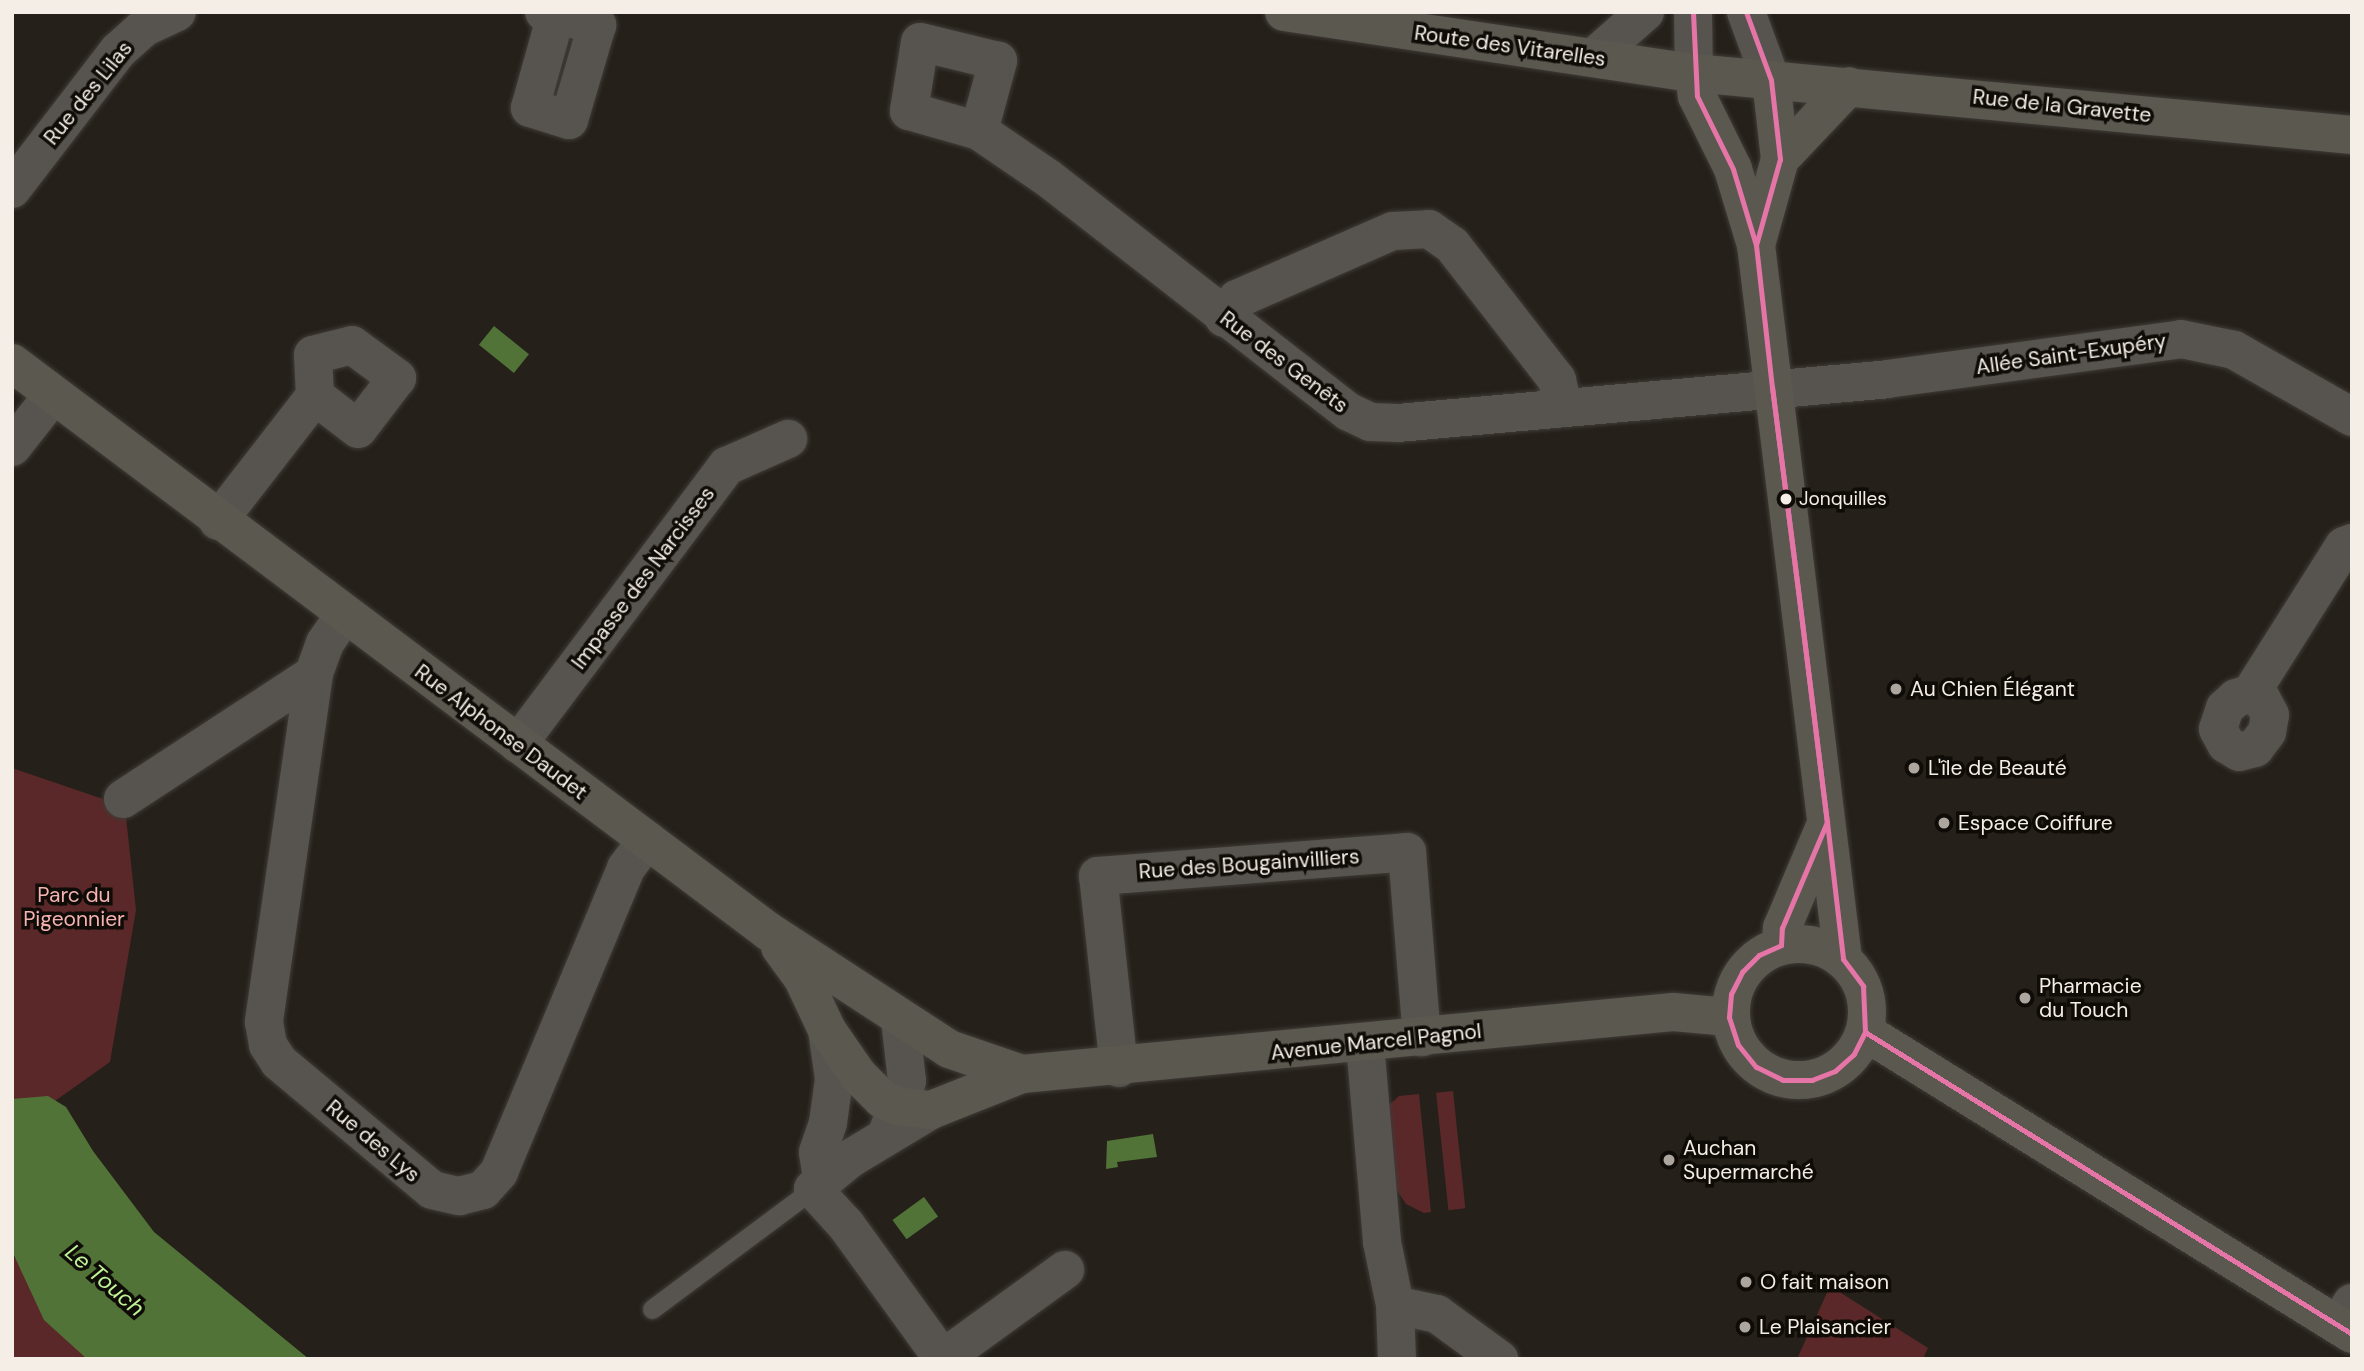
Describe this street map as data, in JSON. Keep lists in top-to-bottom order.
{
  "streets": {
    "street": [
      "Route des Vitarelles",
      "Rue des Lilas",
      "Rue de la Gravette",
      "Allée Saint-Exupéry",
      "Rue des Genêts",
      "Impasse des Narcisses",
      "Rue Alphonse Daudet",
      "Rue des Bougainvilliers",
      "Avenue Marcel Pagnol",
      "Rue des Lys"
    ]
  },
  "crossings": [
    ["Route des Vitarelles", "Rue de la Gravette"],
    ["Allée Saint-Exupéry", "Rue des Genêts"],
    ["Impasse des Narcisses", "Rue Alphonse Daudet"],
    ["Rue Alphonse Daudet", "Avenue Marcel Pagnol"],
    ["Rue Alphonse Daudet", "Rue des Lys"],
    ["Rue des Bougainvilliers", "Avenue Marcel Pagnol"]
  ],
  "water": ["Le Touch"],
  "parks": ["Parc du Pigeonnier"],
  "places": [
    "Jonquilles",
    "Au Chien Élégant",
    "L'île de Beauté",
    "Espace Coiffure",
    "Pharmacie du Touch",
    "Auchan Supermarché",
    "O fait maison",
    "Le Plaisancier"
  ]
}
